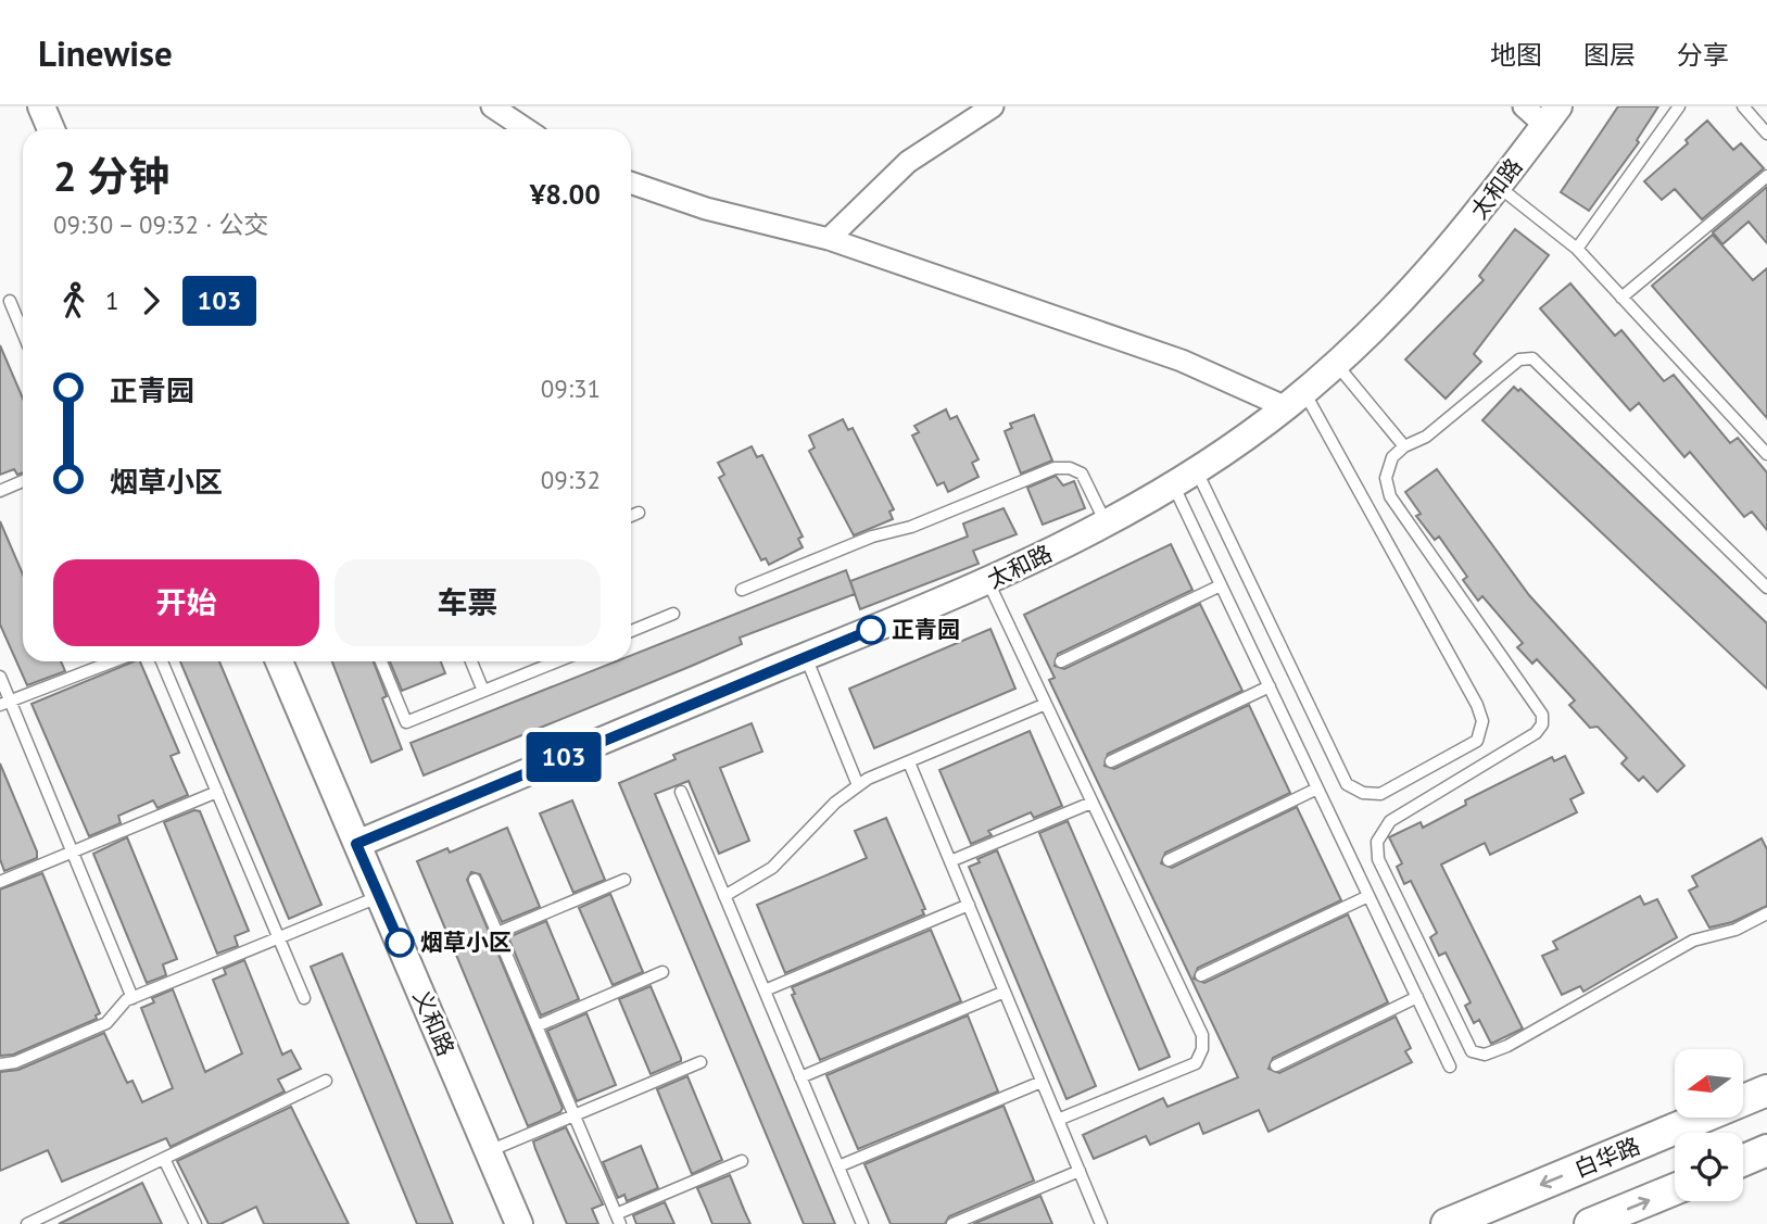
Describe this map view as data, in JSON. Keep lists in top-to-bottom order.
{
  "streets": {
    "main road": ["白华路"],
    "street": ["太和路", "义和路"]
  },
  "crossings": [
    ["太和路", "义和路"]
  ],
  "places": ["正青园", "烟草小区"],
  "lines": ["bus line 103"],
  "north": "left",
  "page": {
    "header": "Linewise",
    "nav": ["地图", "图层", "分享"],
    "on_map": "103",
    "heading": ["2 分钟", "09:30 – 09:32 · 公交", "¥8.00"],
    "legs": ["1", "103"],
    "list": [
      {
        "name": "正青园",
        "value": "09:31"
      },
      {
        "name": "烟草小区",
        "value": "09:32"
      }
    ],
    "buttons": ["开始", "车票"]
  }
}
